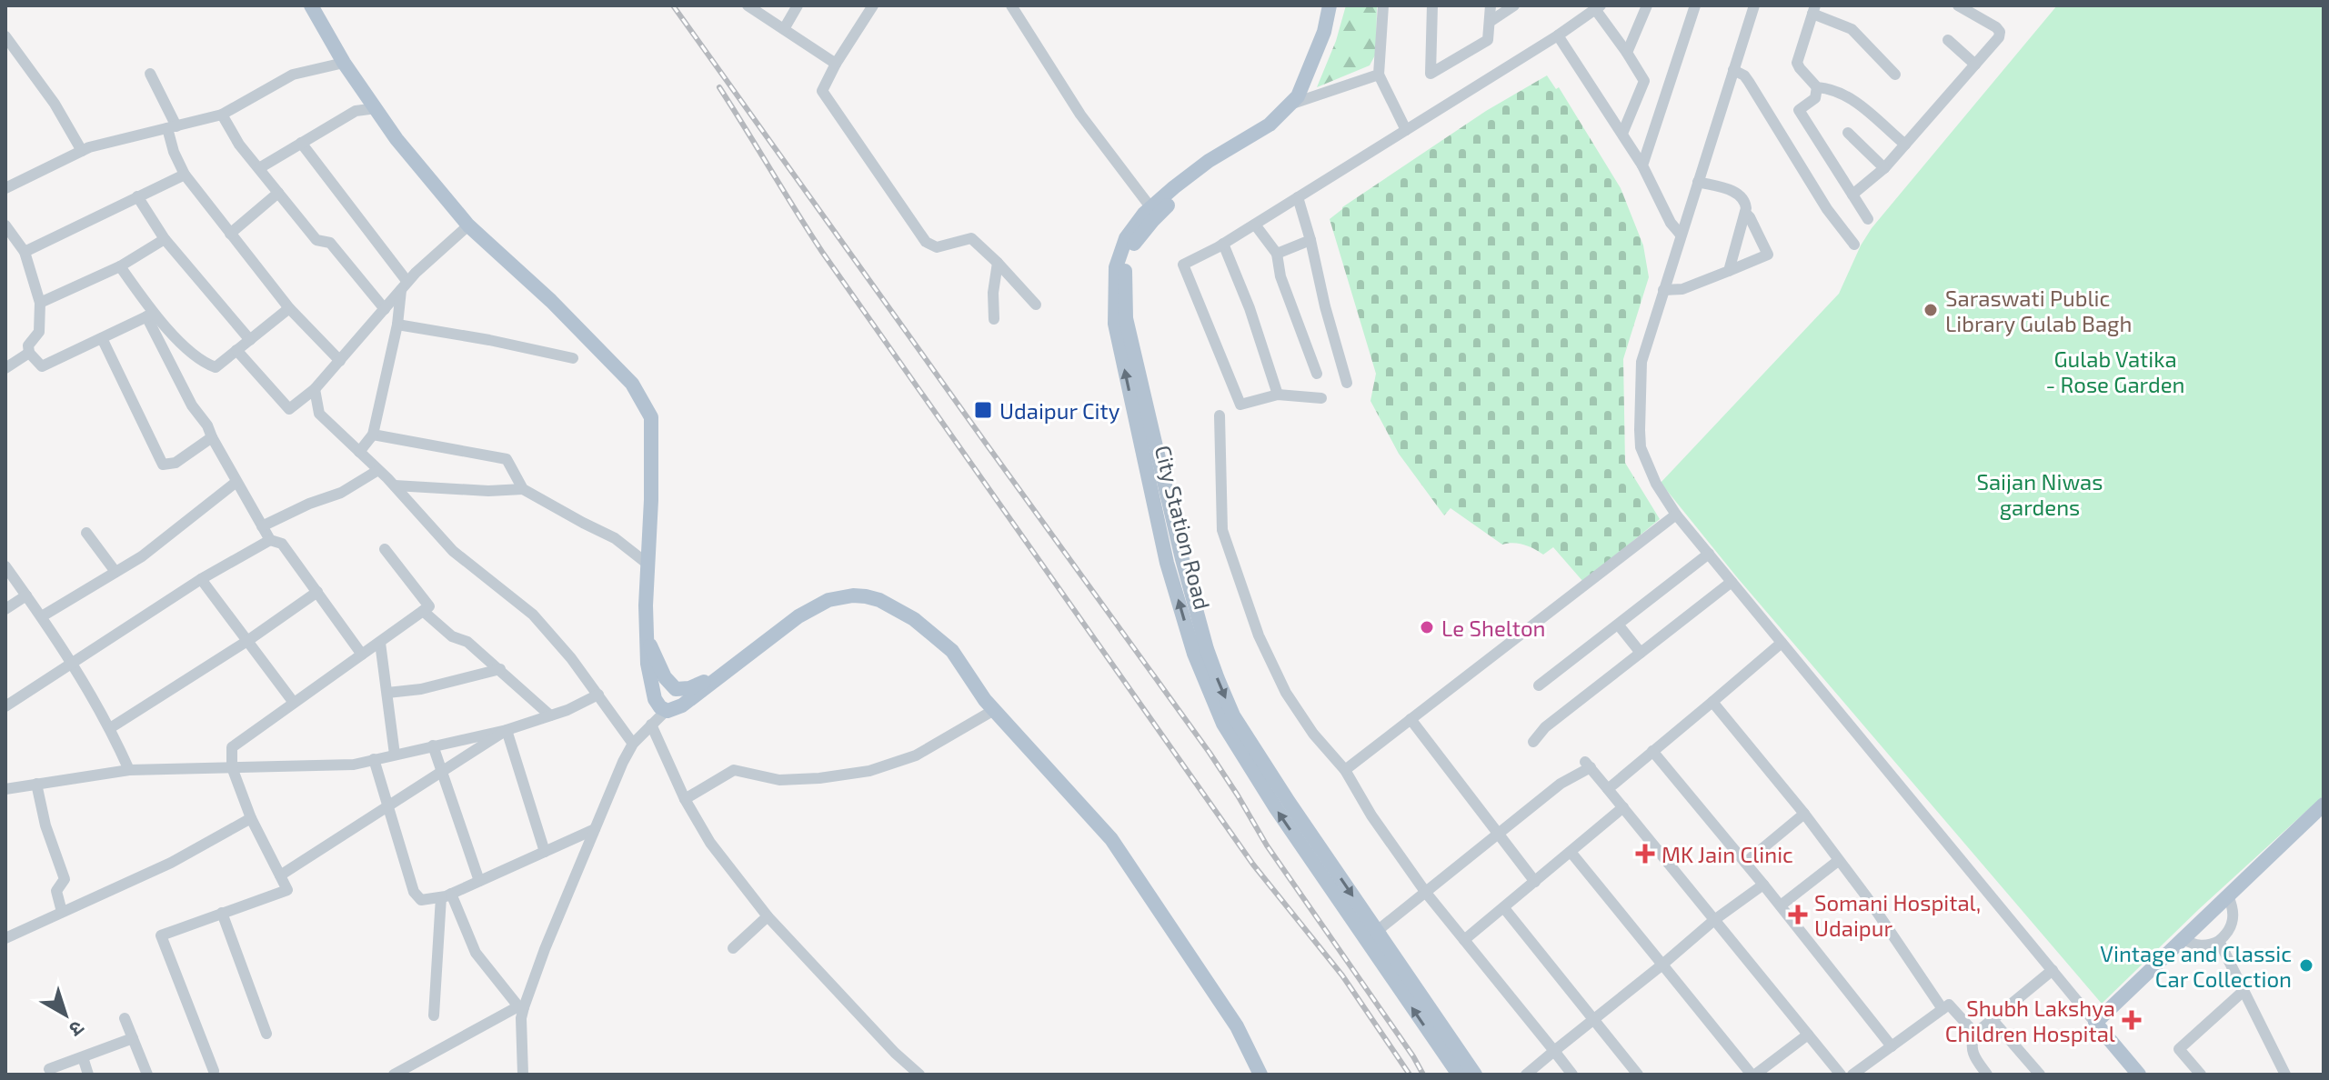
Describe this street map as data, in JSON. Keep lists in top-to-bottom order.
{
  "streets": {
    "main road": ["City Station Road"]
  },
  "parks": ["Gulab Vatika - Rose Garden", "Saijan Niwas gardens"],
  "places": {
    "other": ["Saraswati Public Library Gulab Bagh", "Le Shelton", "Vintage and Classic Car Collection"],
    "transit": ["Udaipur City"],
    "health": ["MK Jain Clinic", "Somani Hospital, Udaipur", "Shubh Lakshya Children Hospital"]
  },
  "north": "bottom right"
}
